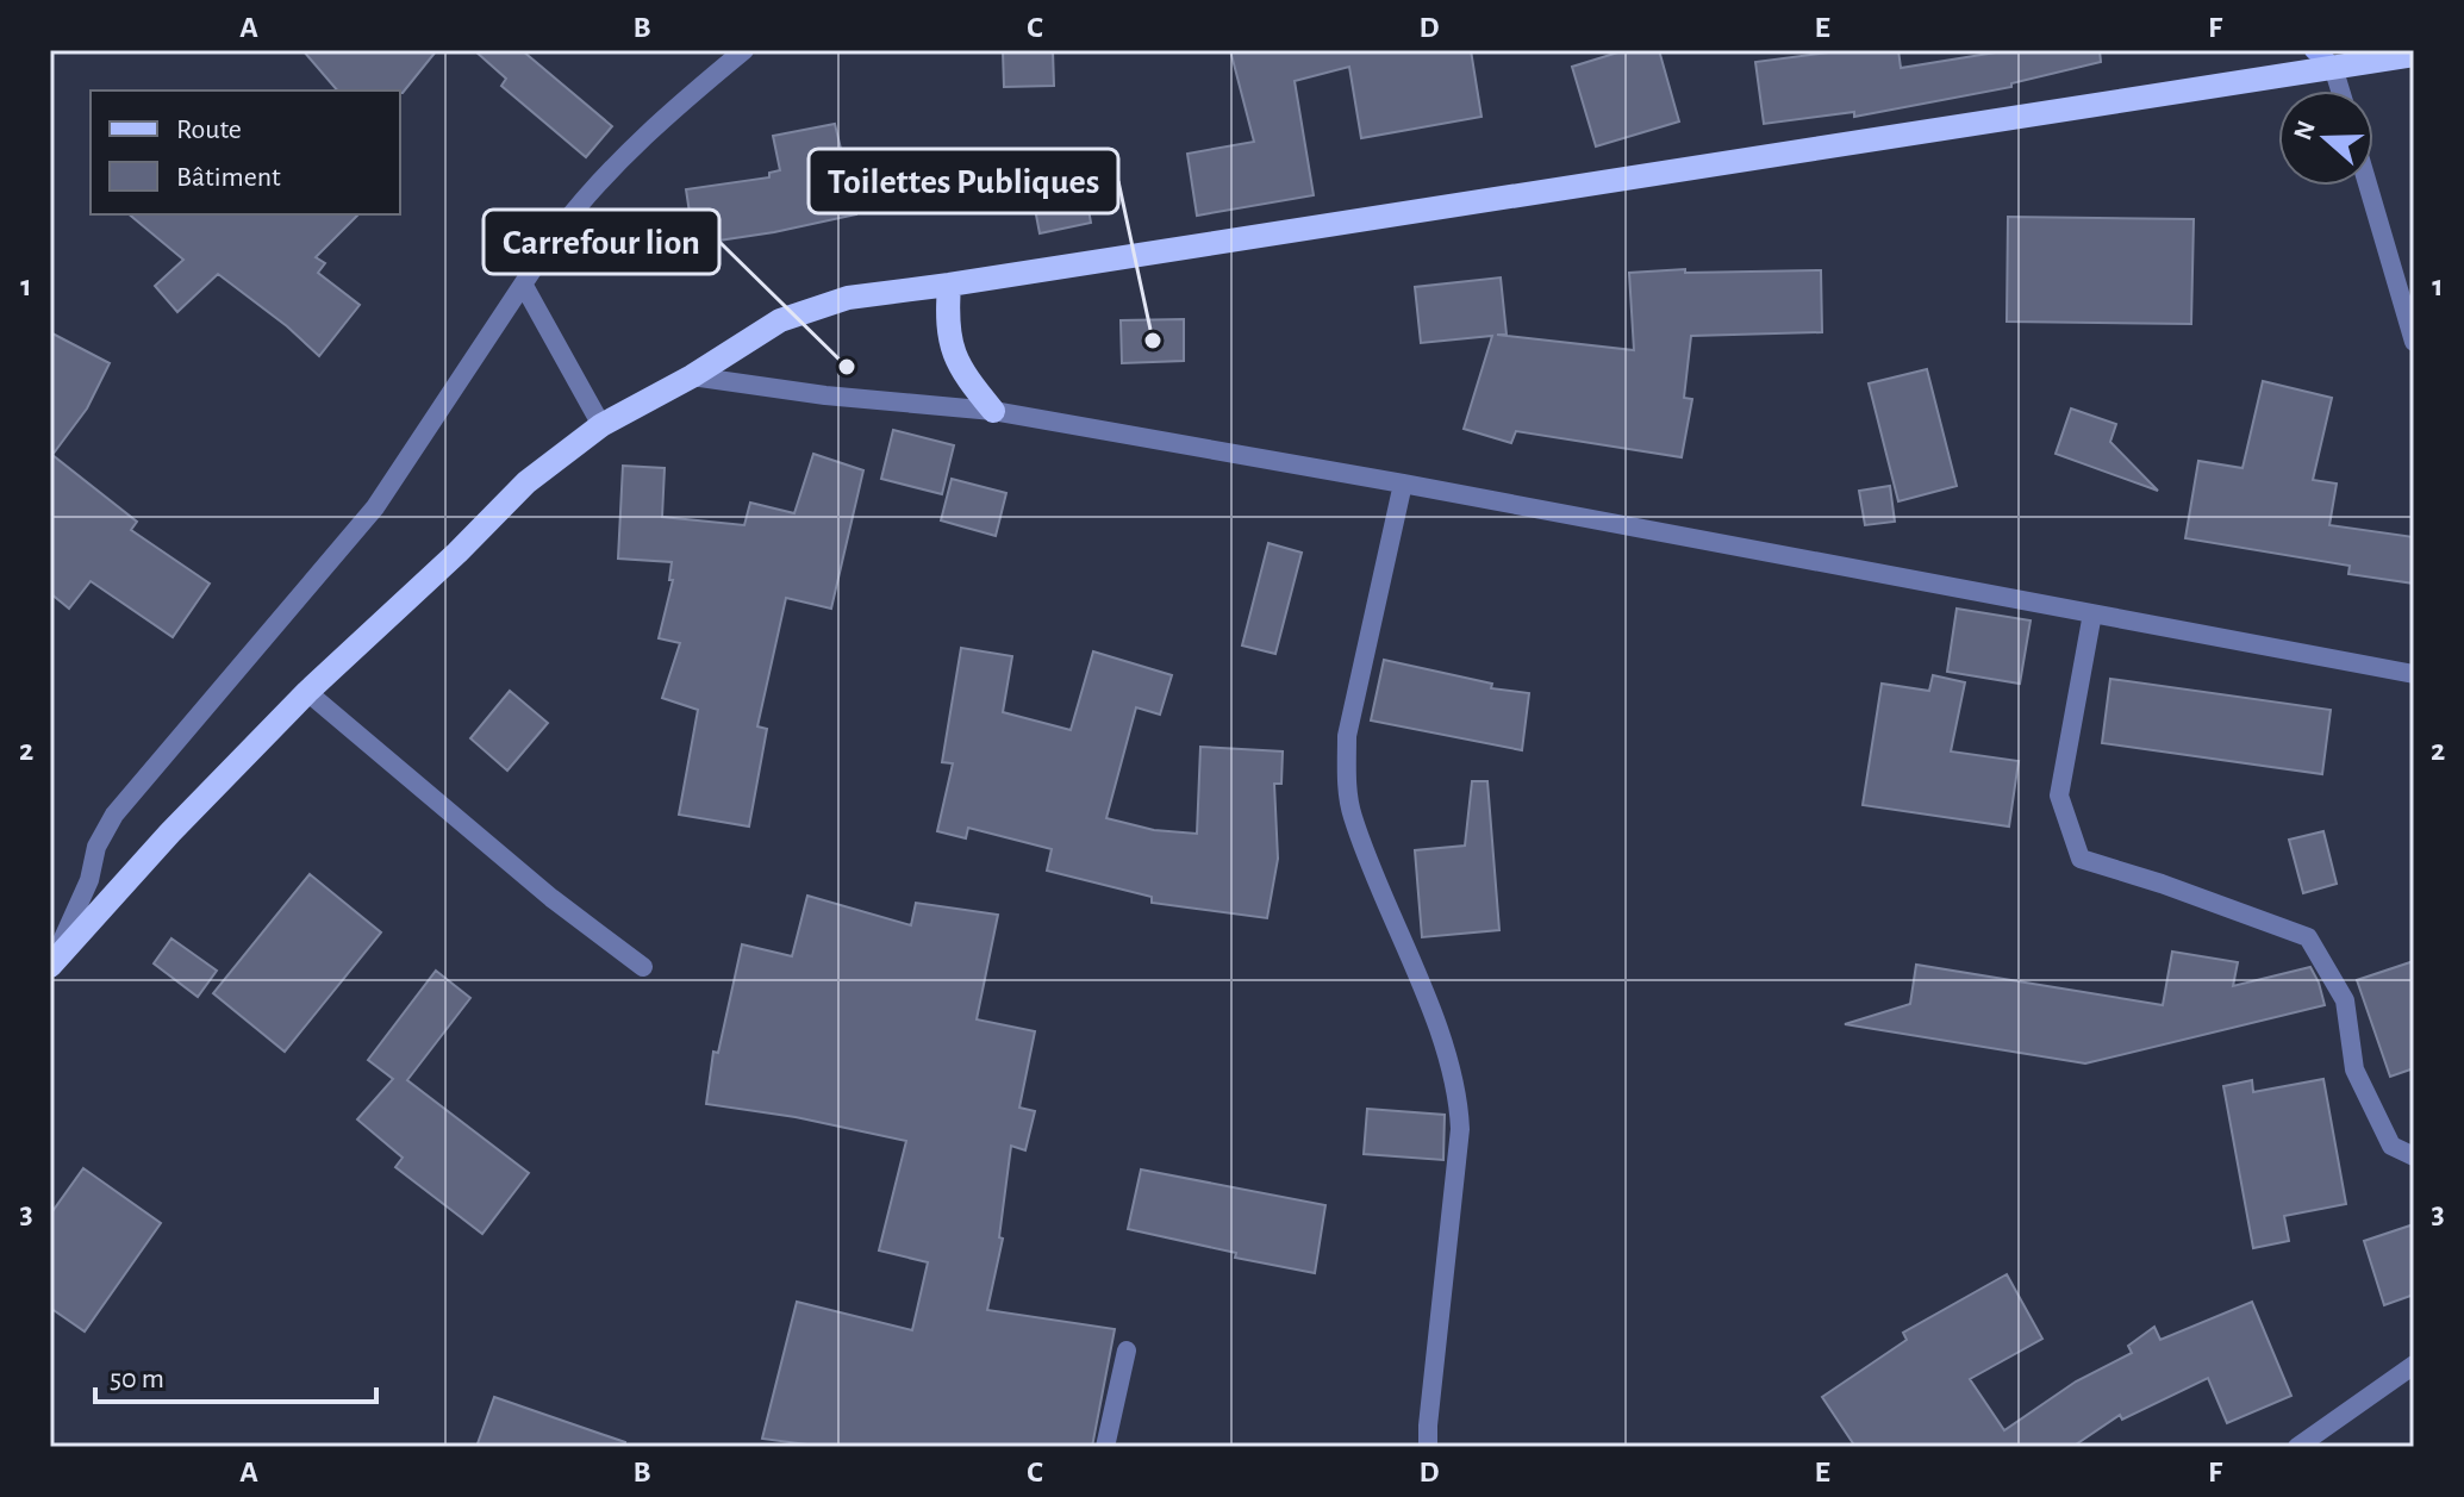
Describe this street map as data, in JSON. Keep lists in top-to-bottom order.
{
  "places": ["Toilettes Publiques", "Carrefour lion"],
  "legend": ["Route", "Bâtiment"],
  "scale_bar": "50 m",
  "north": "left",
  "grid": {
    "columns": [
      "A",
      "B",
      "C",
      "D",
      "E",
      "F"
    ],
    "rows": ["1", "2", "3"]
  }
}
